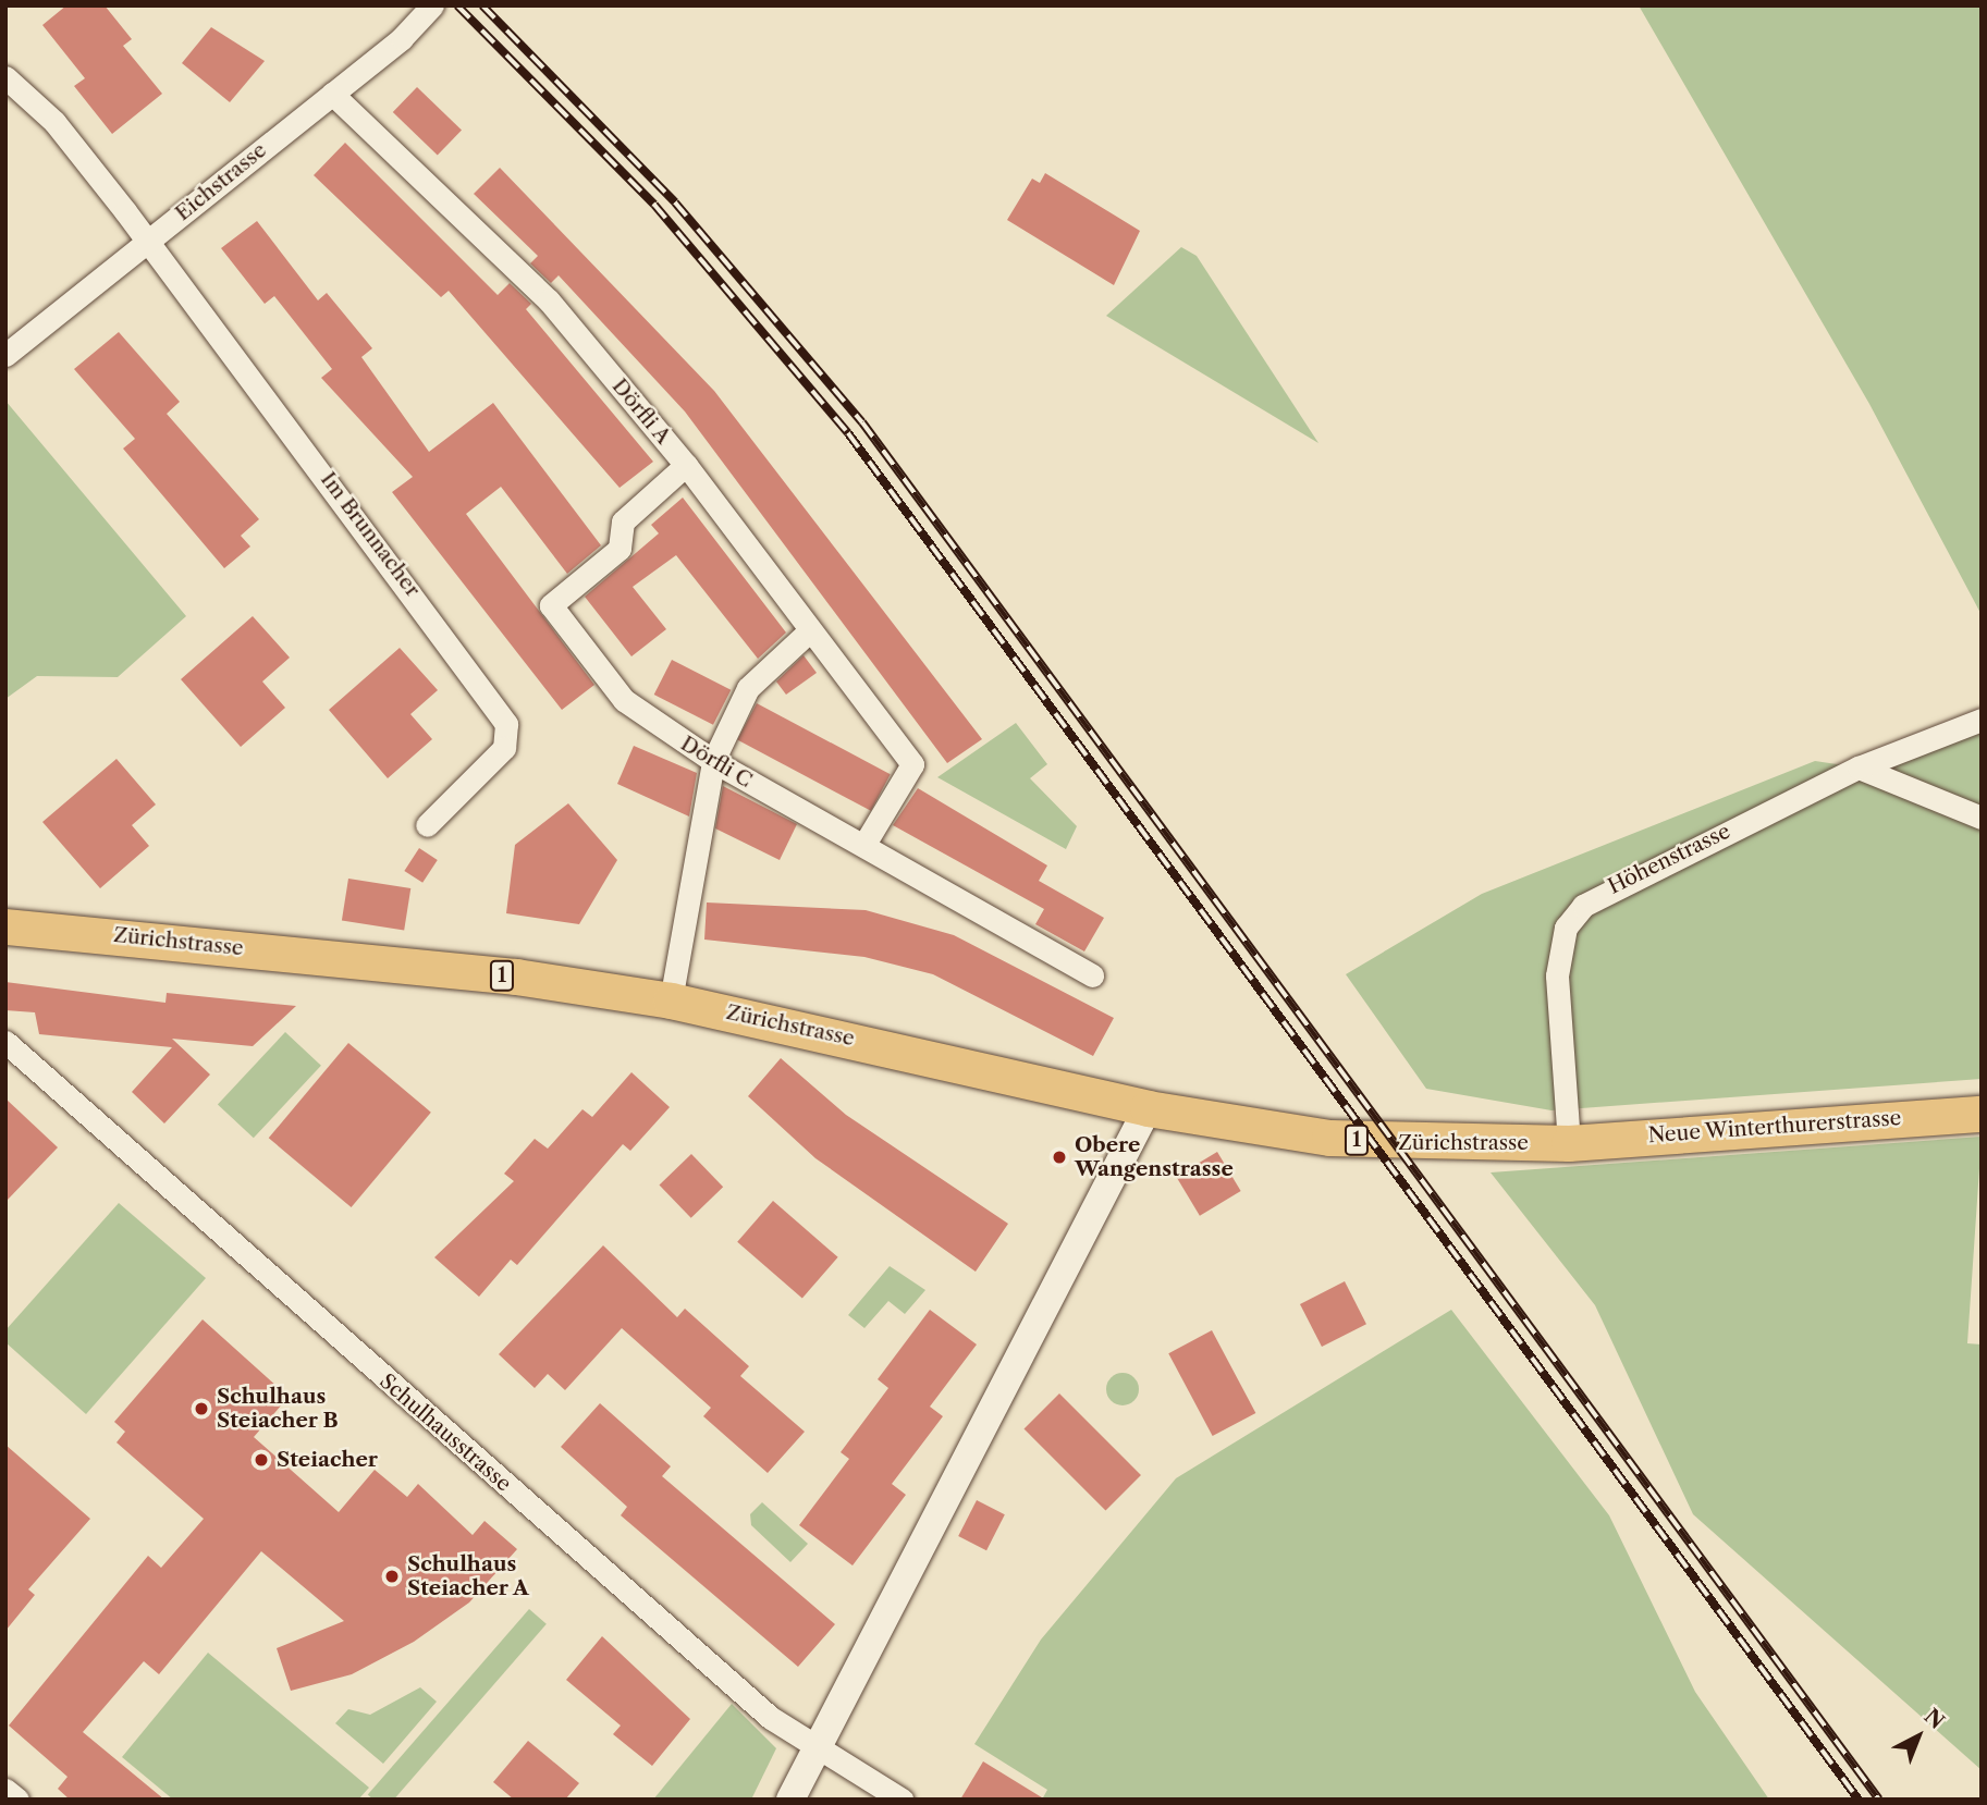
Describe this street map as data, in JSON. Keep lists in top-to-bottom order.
{
  "streets": {
    "main road": ["Zürichstrasse", "1", "Neue Winterthurerstrasse"],
    "street": [
      "Eichstrasse",
      "Dörfli A",
      "Im Brunnacher",
      "Dörfli C",
      "Höhenstrasse",
      "Schulhausstrasse"
    ]
  },
  "crossings": [
    ["Eichstrasse", "Dörfli A"],
    ["Eichstrasse", "Im Brunnacher"],
    ["Dörfli A", "Dörfli C"],
    ["Höhenstrasse", "Zürichstrasse"],
    ["Höhenstrasse", "Neue Winterthurerstrasse"],
    ["Zürichstrasse", "Neue Winterthurerstrasse"]
  ],
  "places": [
    "Obere Wangenstrasse",
    "Schulhaus Steiacher B",
    "Steiacher",
    "Schulhaus Steiacher A"
  ],
  "north": "top right"
}
